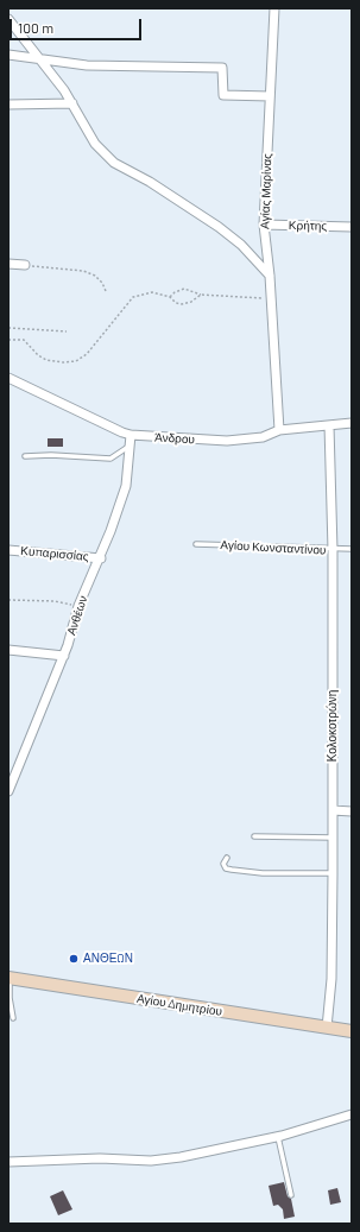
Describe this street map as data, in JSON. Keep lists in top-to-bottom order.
{
  "streets": {
    "street": [
      "Αγίας Μαρίνας",
      "Κρήτης",
      "Άνδρου",
      "Κυπαρισσίας",
      "Ανθέων",
      "Κολοκοτρώνη",
      "Αγίου Δημητρίου"
    ],
    "lane": ["Αγίου Κωνσταντίνου"]
  },
  "crossings": [
    ["Αγίας Μαρίνας", "Κρήτης"],
    ["Αγίας Μαρίνας", "Άνδρου"],
    ["Άνδρου", "Ανθέων"],
    ["Άνδρου", "Κολοκοτρώνη"],
    ["Αγίου Κωνσταντίνου", "Κολοκοτρώνη"],
    ["Κυπαρισσίας", "Ανθέων"],
    ["Κολοκοτρώνη", "Αγίου Δημητρίου"]
  ],
  "places": ["ΑΝΘΕΩΝ"],
  "scale_bar": "100 m"
}
